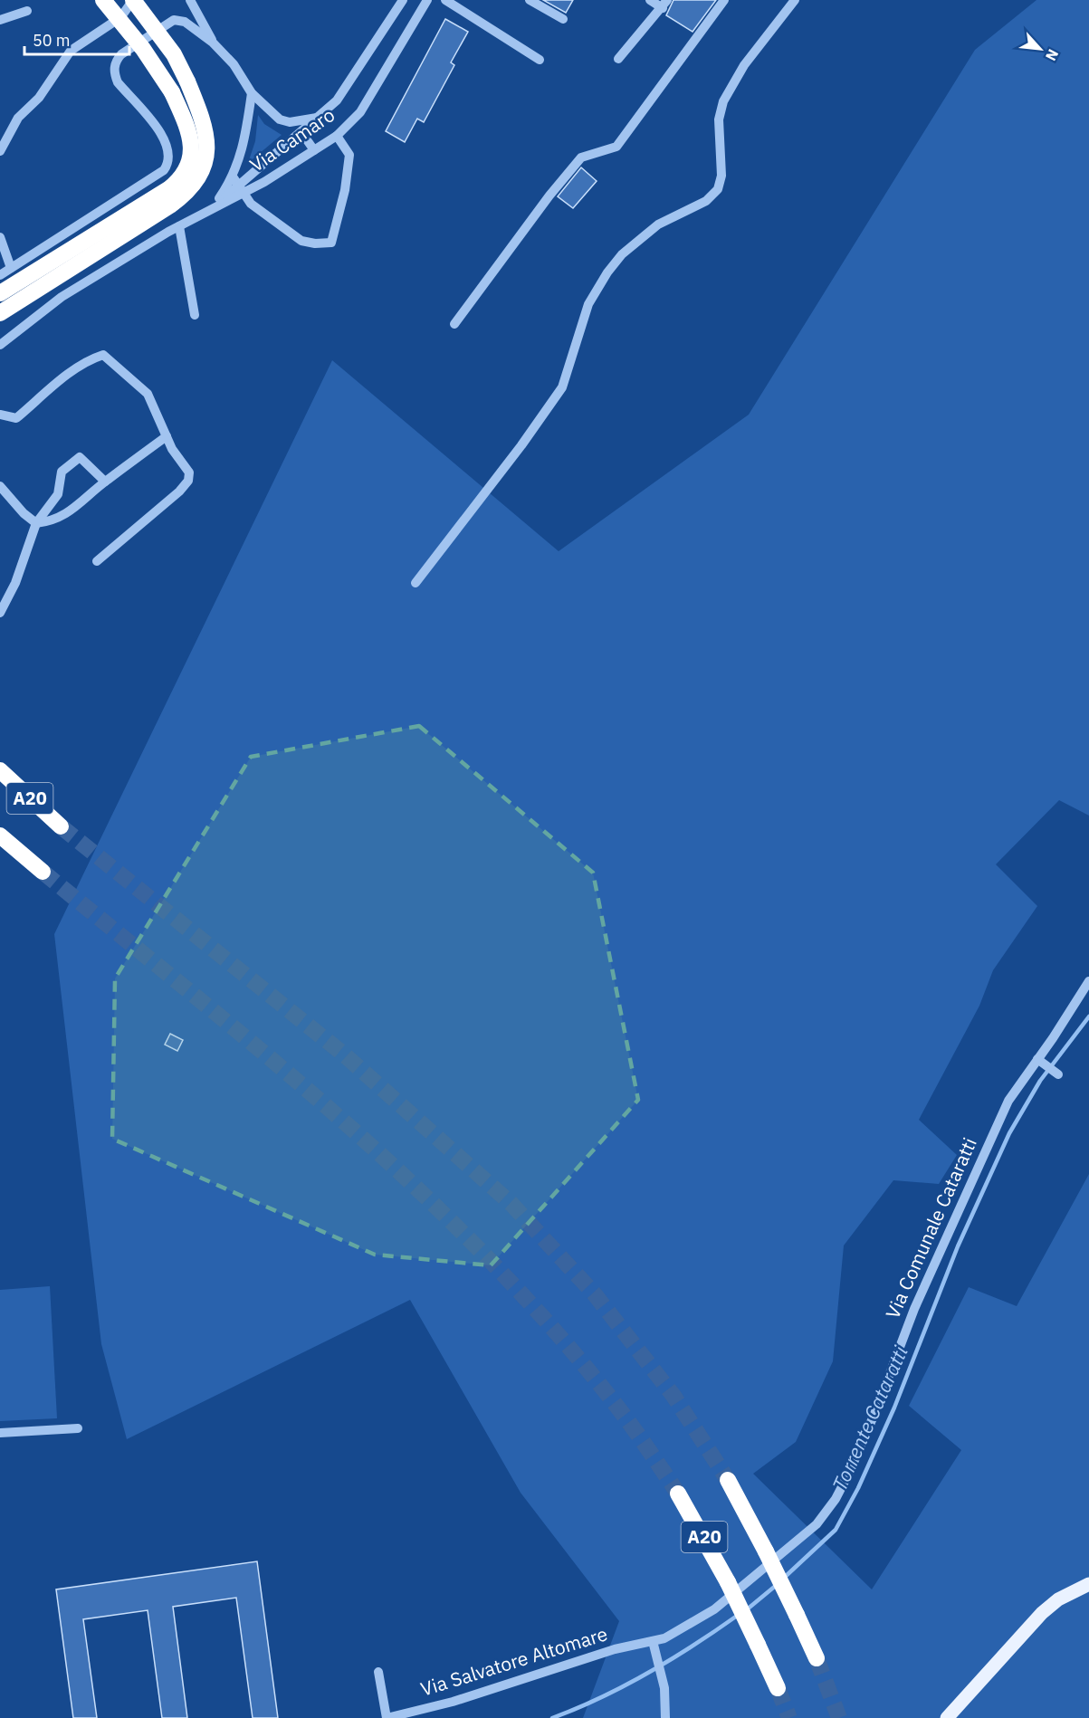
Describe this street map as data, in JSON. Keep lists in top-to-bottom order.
{
  "streets": {
    "highway": ["A20"],
    "street": ["Via Camaro", "Via Comunale Cataratti", "Via Salvatore Altomare"]
  },
  "crossings": [
    ["Via Comunale Cataratti", "Via Salvatore Altomare"]
  ],
  "water": ["Torrente Cataratti"],
  "scale_bar": "50 m",
  "north": "bottom right"
}
